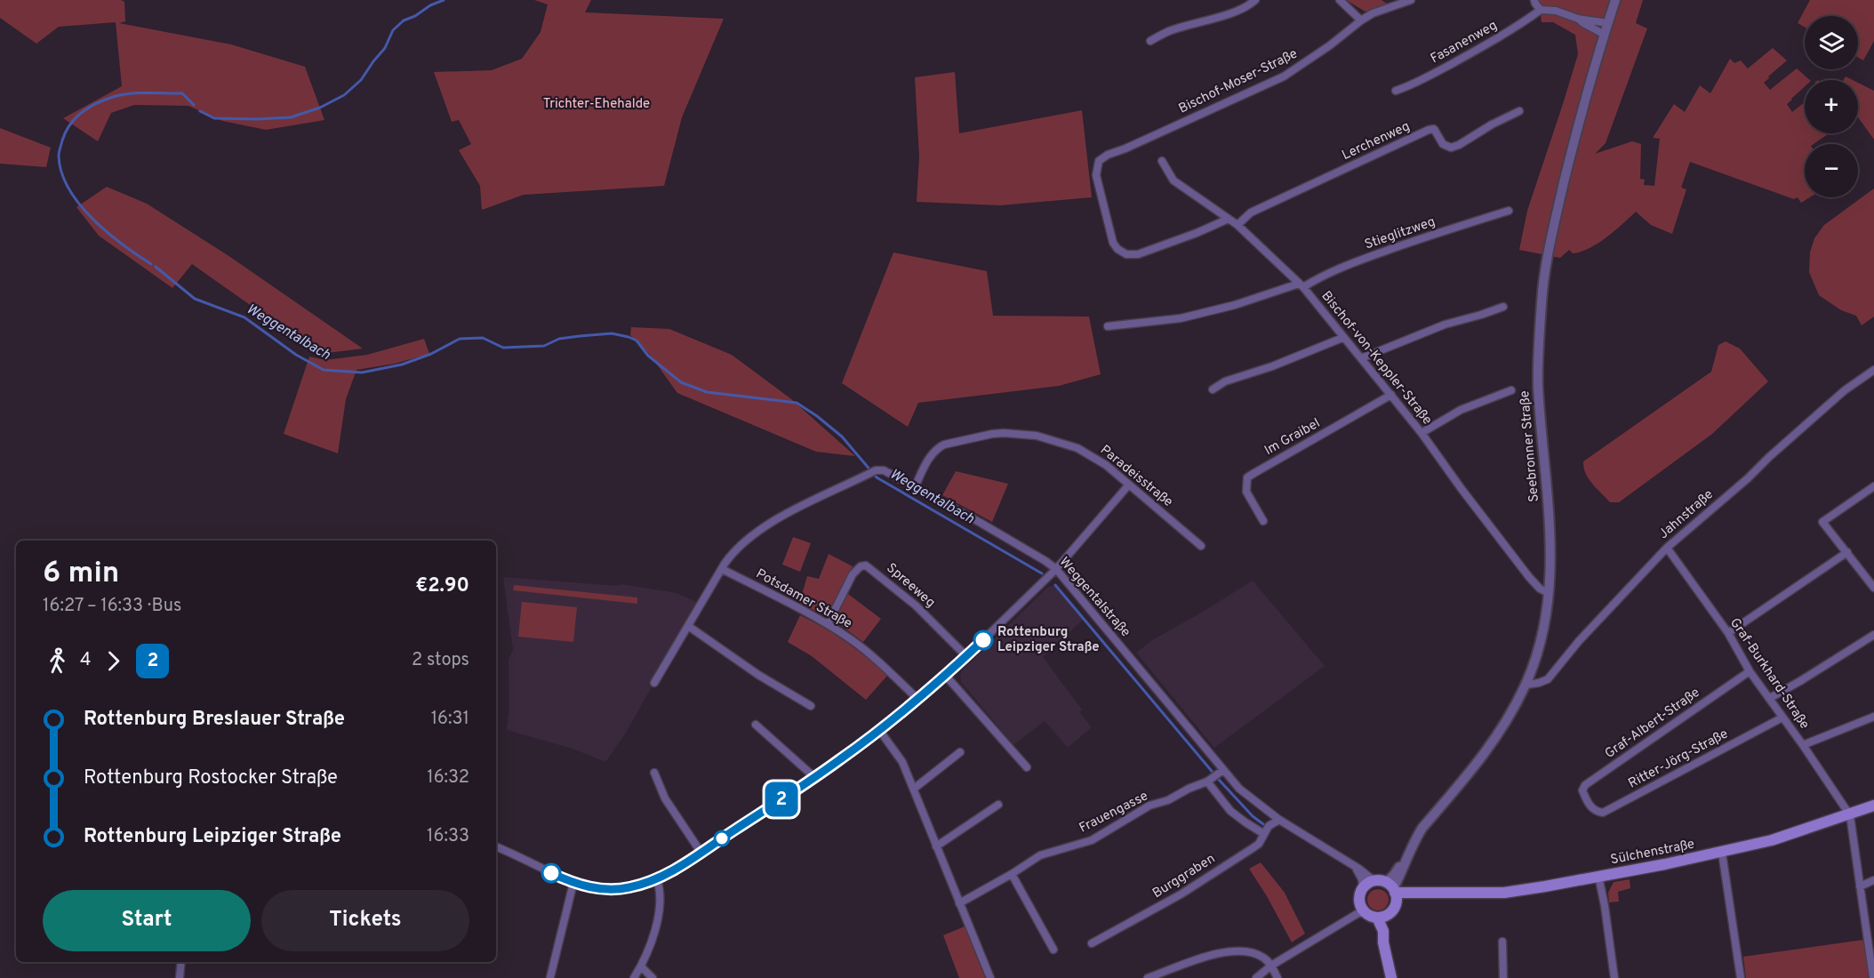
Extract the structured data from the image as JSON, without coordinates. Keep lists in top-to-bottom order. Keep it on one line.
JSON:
{"streets":{"main road":["Sülchenstraße"],"street":["Fasanenweg","Bischof-Moser-Straße","Lerchenweg","Stieglitzweg","Bischof-von-Keppler-Straße","Im Graibel","Seebronner Straße","Paradeisstraße","Jahnstraße","Spreeweg","Weggentalstraße","Potsdamer Straße","Graf-Burkhard-Straße","Graf-Albert-Straße","Ritter-Jörg-Straße","Frauengasse","Burggraben"]},"crossings":[["Bischof-Moser-Straße","Bischof-von-Keppler-Straße"],["Lerchenweg","Bischof-von-Keppler-Straße"],["Stieglitzweg","Bischof-von-Keppler-Straße"],["Bischof-von-Keppler-Straße","Im Graibel"],["Bischof-von-Keppler-Straße","Seebronner Straße"],["Seebronner Straße","Jahnstraße"],["Seebronner Straße","Weggentalstraße"],["Seebronner Straße","Sülchenstraße"],["Paradeisstraße","Weggentalstraße"],["Jahnstraße","Graf-Burkhard-Straße"],["Spreeweg","Potsdamer Straße"],["Weggentalstraße","Potsdamer Straße"],["Weggentalstraße","Frauengasse"],["Weggentalstraße","Sülchenstraße"],["Weggentalstraße","Burggraben"],["Graf-Burkhard-Straße","Graf-Albert-Straße"],["Graf-Burkhard-Straße","Ritter-Jörg-Straße"],["Graf-Burkhard-Straße","Sülchenstraße"],["Graf-Albert-Straße","Ritter-Jörg-Straße"]],"water":["Weggentalbach"],"parks":["Trichter-Ehehalde"],"places":["Rottenburg Leipziger Straße"],"lines":["bus line 2"],"page":{"on_map":"2","map_buttons":["+","−"],"heading":["6 min","16:27 – 16:33 · Bus","€2.90"],"legs":["4","2","2 stops"],"list":[{"name":"Rottenburg Breslauer Straße","value":"16:31"},{"name":"Rottenburg Rostocker Straße","value":"16:32"},{"name":"Rottenburg Leipziger Straße","value":"16:33"}],"buttons":["Start","Tickets"]}}
